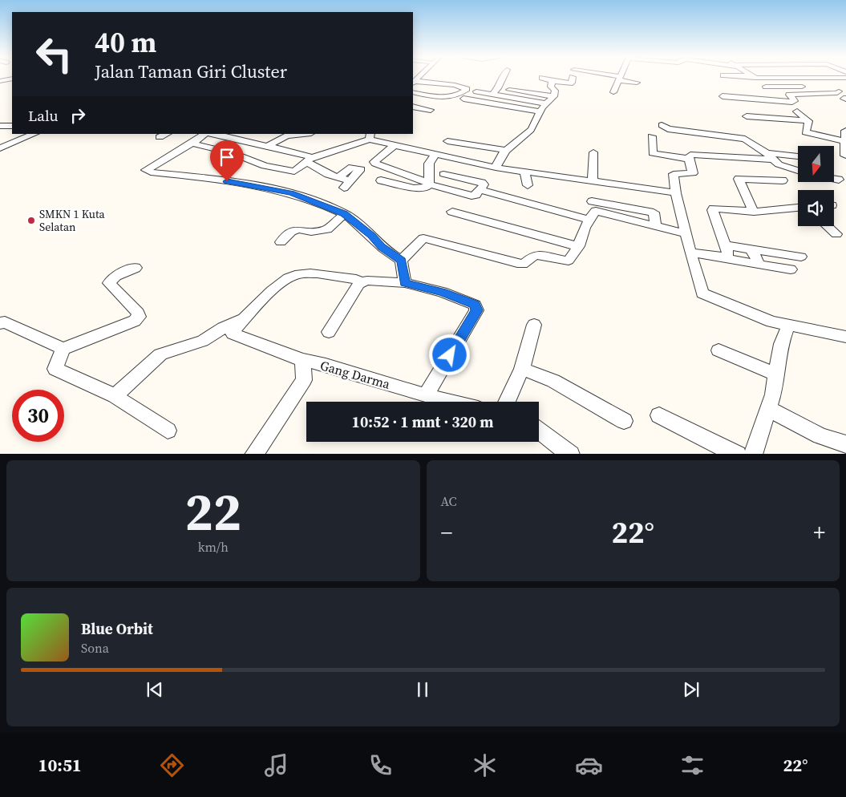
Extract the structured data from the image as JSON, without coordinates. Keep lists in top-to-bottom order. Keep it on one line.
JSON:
{"streets":{"street":["Gang Darma"]},"places":["SMKN 1 Kuta Selatan"],"north":"bottom","page":{"turn":["40 m","Jalan Taman Giri Cluster"],"then":"Lalu","limit":"30","trip":"10:52 · 1 mnt · 320 m","tile":[["22","km/h"],"AC"],"heat":["−","22°","+"],"song":["Blue Orbit","Sona"],"tabs":["10:51","22°"]}}
